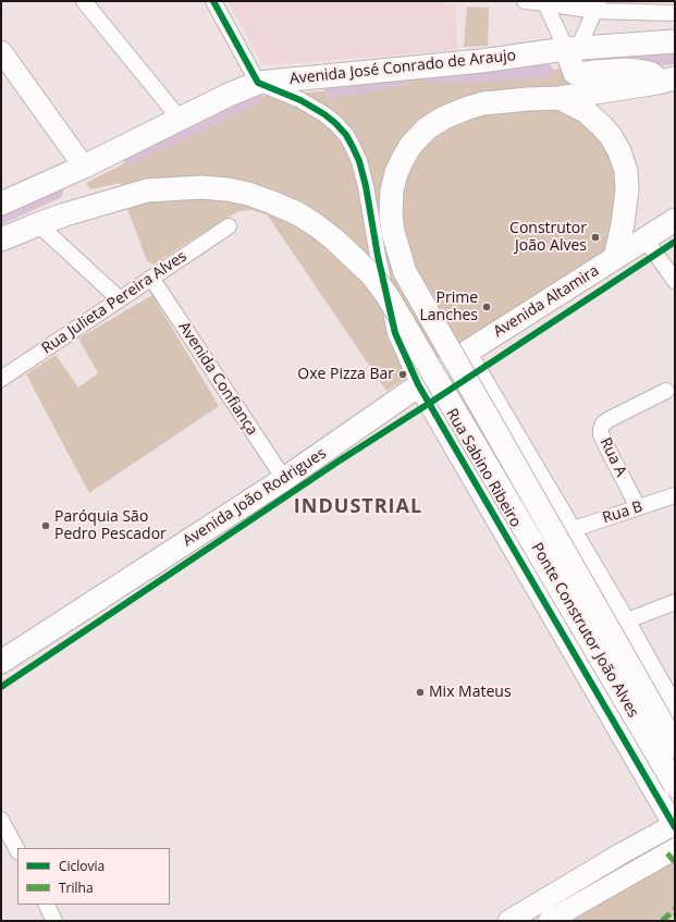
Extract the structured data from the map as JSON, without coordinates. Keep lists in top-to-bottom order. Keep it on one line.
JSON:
{"streets":{"main road":["Avenida José Conrado de Araujo","Avenida Altamira","Avenida João Rodrigues","Ponte Construtor João Alves"],"street":["Rua Julieta Pereira Alves","Avenida Confiança","Rua A","Rua Sabino Ribeiro","Rua B"]},"crossings":[["Avenida José Conrado de Araujo","Rua Sabino Ribeiro"],["Avenida Altamira","Rua Sabino Ribeiro"],["Avenida Altamira","Avenida João Rodrigues"],["Rua Julieta Pereira Alves","Avenida Confiança"],["Avenida Confiança","Avenida João Rodrigues"],["Rua A","Rua B"],["Rua Sabino Ribeiro","Avenida João Rodrigues"]],"districts":["INDUSTRIAL"],"places":["Construtor João Alves","Prime Lanches","Oxe Pizza Bar","Paróquia São Pedro Pescador","Mix Mateus"],"legend":["Ciclovia","Trilha"]}
